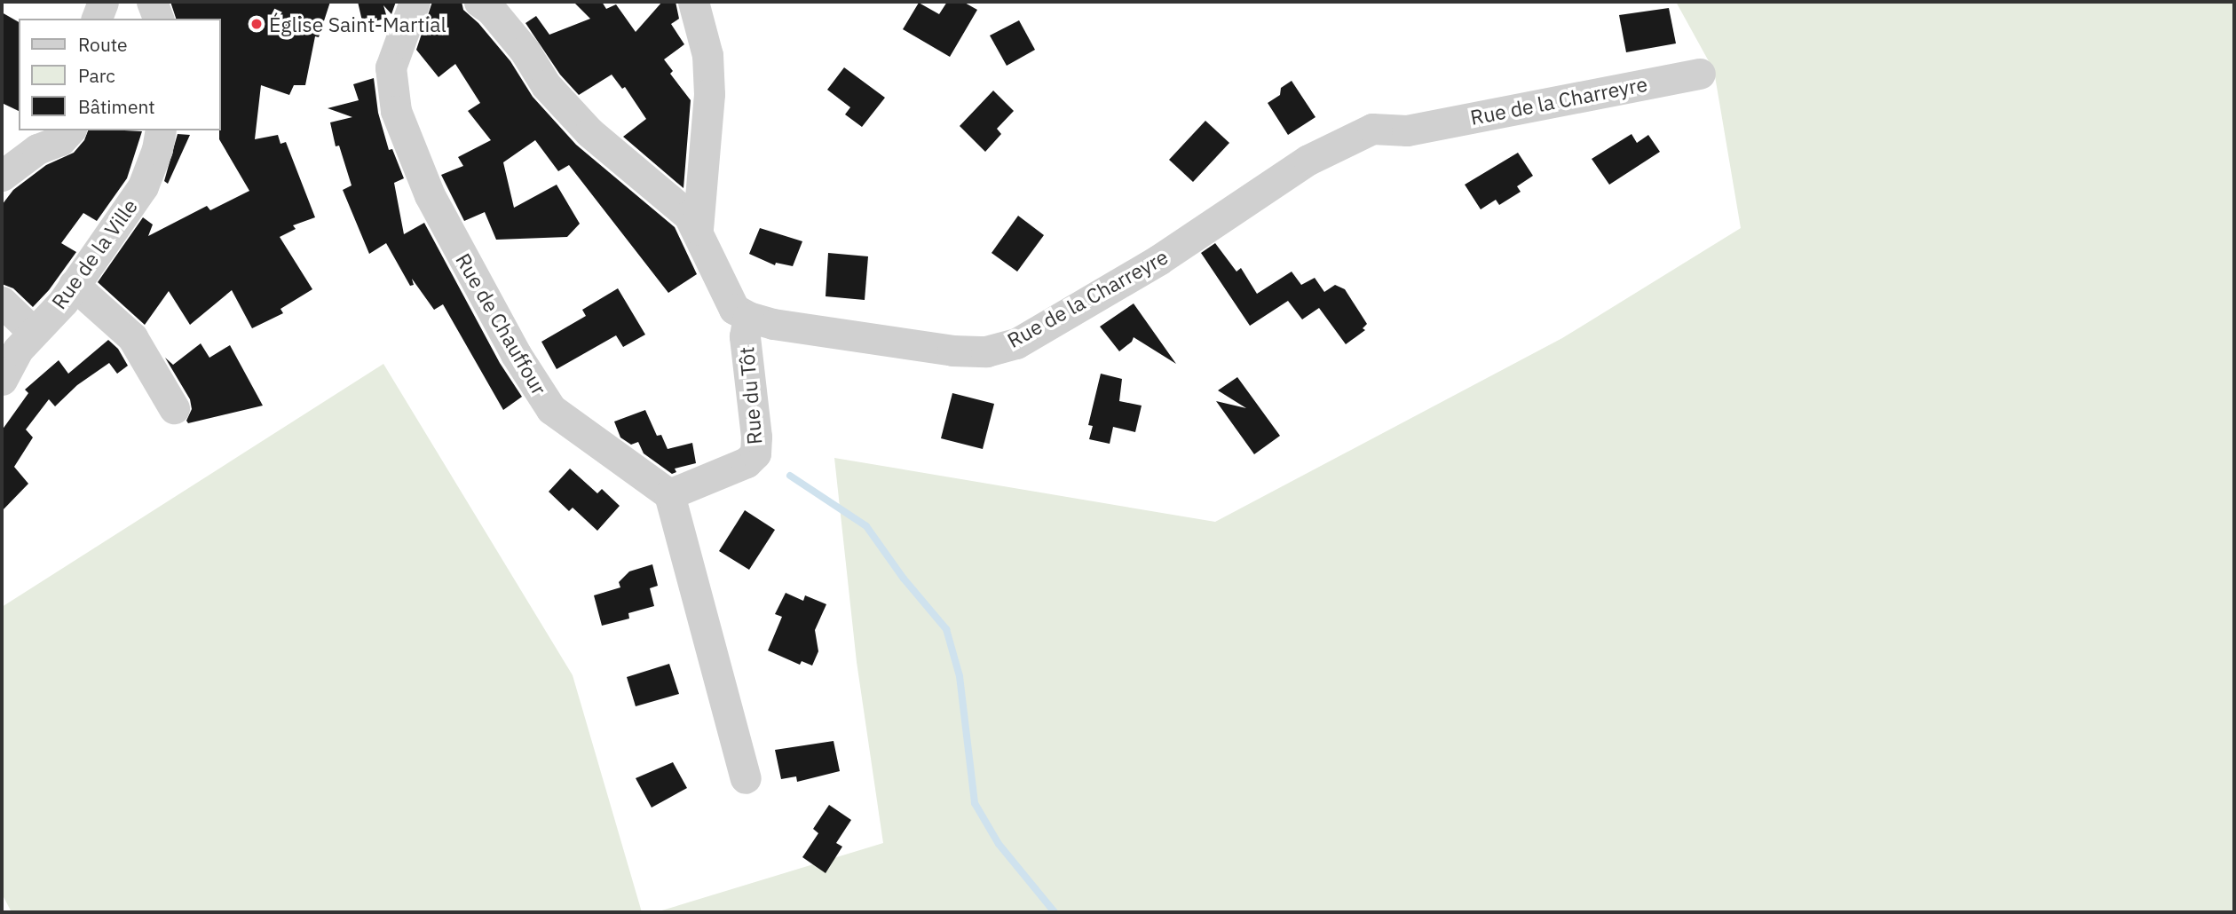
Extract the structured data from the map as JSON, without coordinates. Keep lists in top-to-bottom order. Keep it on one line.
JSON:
{"streets":{"street":["Rue de la Charreyre","Rue de la Ville","Rue de Chauffour","Rue du Tôt"]},"crossings":[["Rue de la Charreyre","Rue du Tôt"],["Rue de Chauffour","Rue du Tôt"]],"places":["Église Saint-Martial"],"legend":["Route","Parc","Bâtiment"]}
